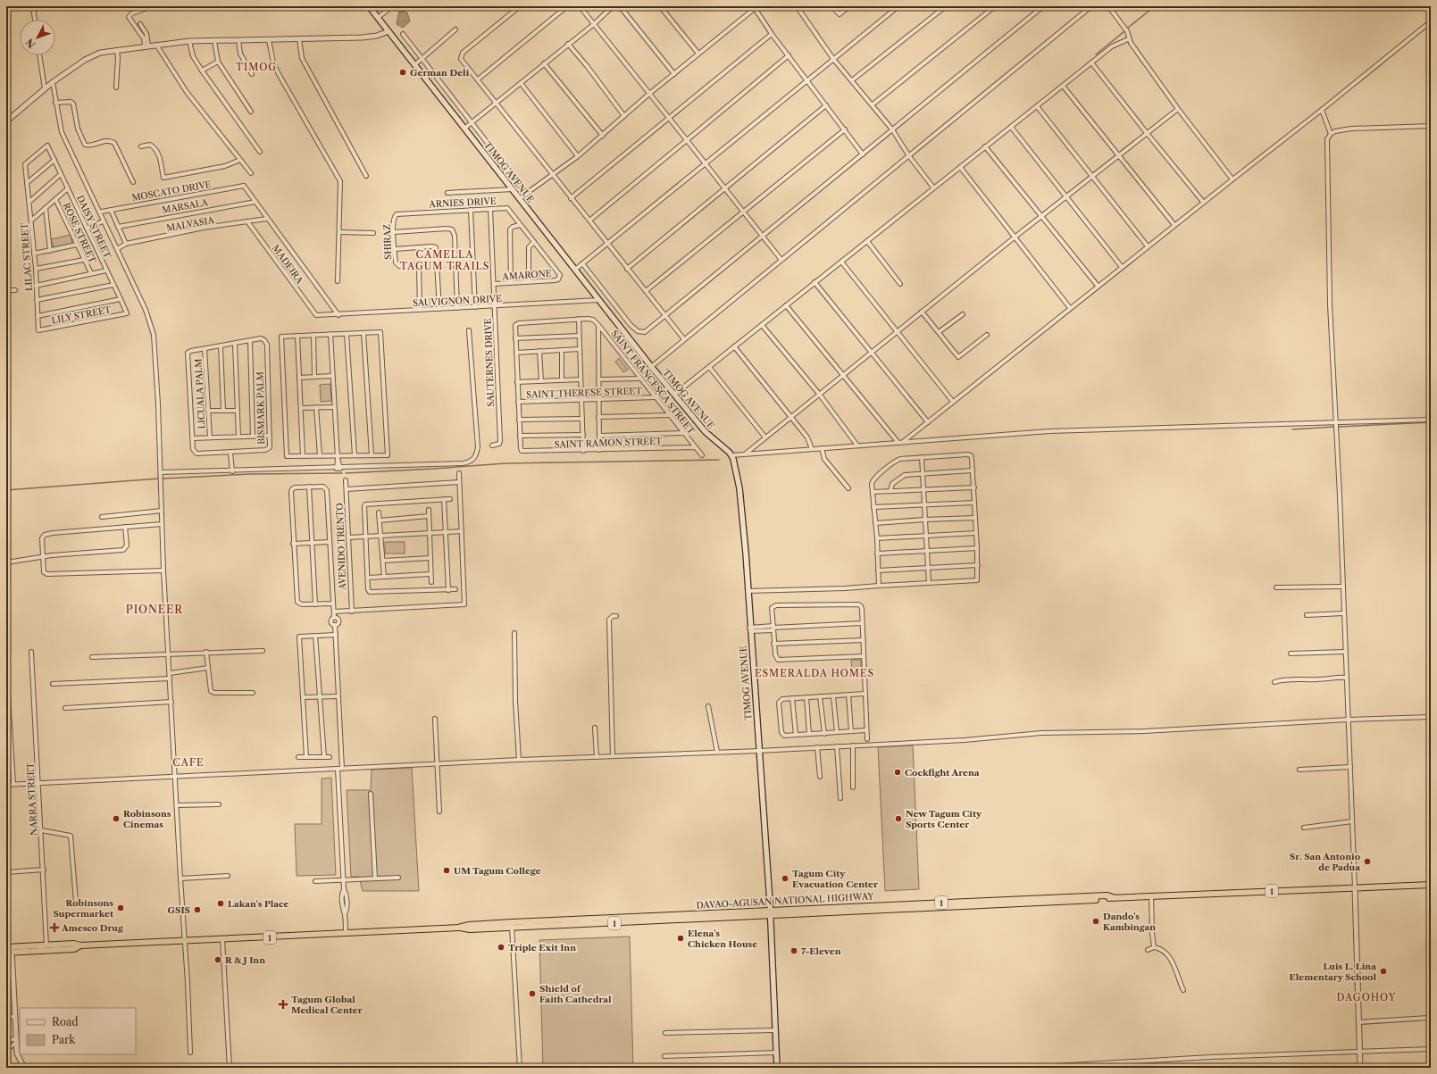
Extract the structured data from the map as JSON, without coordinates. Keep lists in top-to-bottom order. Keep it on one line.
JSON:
{"streets":{"highway":["1","DAVAO-AGUSAN NATIONAL HIGHWAY"],"main road":["TIMOG AVENUE"],"street":["MOSCATO DRIVE","ARNIES DRIVE","MARSALA","MALVASIA","DAISY STREET","ROSE STREET","SHIRAZ","LILAC STREET","MADEIRA","AMARONE","SAUVIGNON DRIVE","LILY STREET","SAUTERNES DRIVE","SAINT FRANCESCA STREET","SAINT THERESE STREET","LICUALA PALM","BISMARK PALM","SAINT RAMON STREET","AVENIDO TRENTO","NARRA STREET"]},"crossings":[["TIMOG AVENUE","SAUVIGNON DRIVE"],["TIMOG AVENUE","SAINT THERESE STREET"],["TIMOG AVENUE","DAVAO-AGUSAN NATIONAL HIGHWAY"],["MOSCATO DRIVE","MARSALA"],["ARNIES DRIVE","SHIRAZ"],["ARNIES DRIVE","AMARONE"],["ARNIES DRIVE","SAUTERNES DRIVE"],["MALVASIA","MADEIRA"],["DAISY STREET","LILAC STREET"],["DAISY STREET","LILY STREET"],["SHIRAZ","SAUVIGNON DRIVE"],["LILAC STREET","LILY STREET"],["MADEIRA","SAUVIGNON DRIVE"],["AMARONE","SAUTERNES DRIVE"],["SAUVIGNON DRIVE","SAUTERNES DRIVE"],["SAINT FRANCESCA STREET","SAINT THERESE STREET"],["SAINT FRANCESCA STREET","SAINT RAMON STREET"],["LICUALA PALM","BISMARK PALM"],["NARRA STREET","DAVAO-AGUSAN NATIONAL HIGHWAY"]],"districts":["TIMOG","CAMELLA TAGUM TRAILS","PIONEER","ESMERALDA HOMES","CAFE","DAGOHOY"],"places":{"other":["German Deli","Cockfight Arena","Robinsons Cinemas","New Tagum City Sports Center","Sr. San Antonio de Padua","UM Tagum College","Tagum City Evacuation Center","Lakan's Place","Robinsons Supermarket","GSIS","Dando's Kambingan","Elena's Chicken House","Triple Exit Inn","7-Eleven","R & J Inn","Luis L. Lina Elementary School","Shield of Faith Cathedral"],"health":["Amesco Drug","Tagum Global Medical Center"]},"legend":["Road","Park"],"north":"bottom left"}
